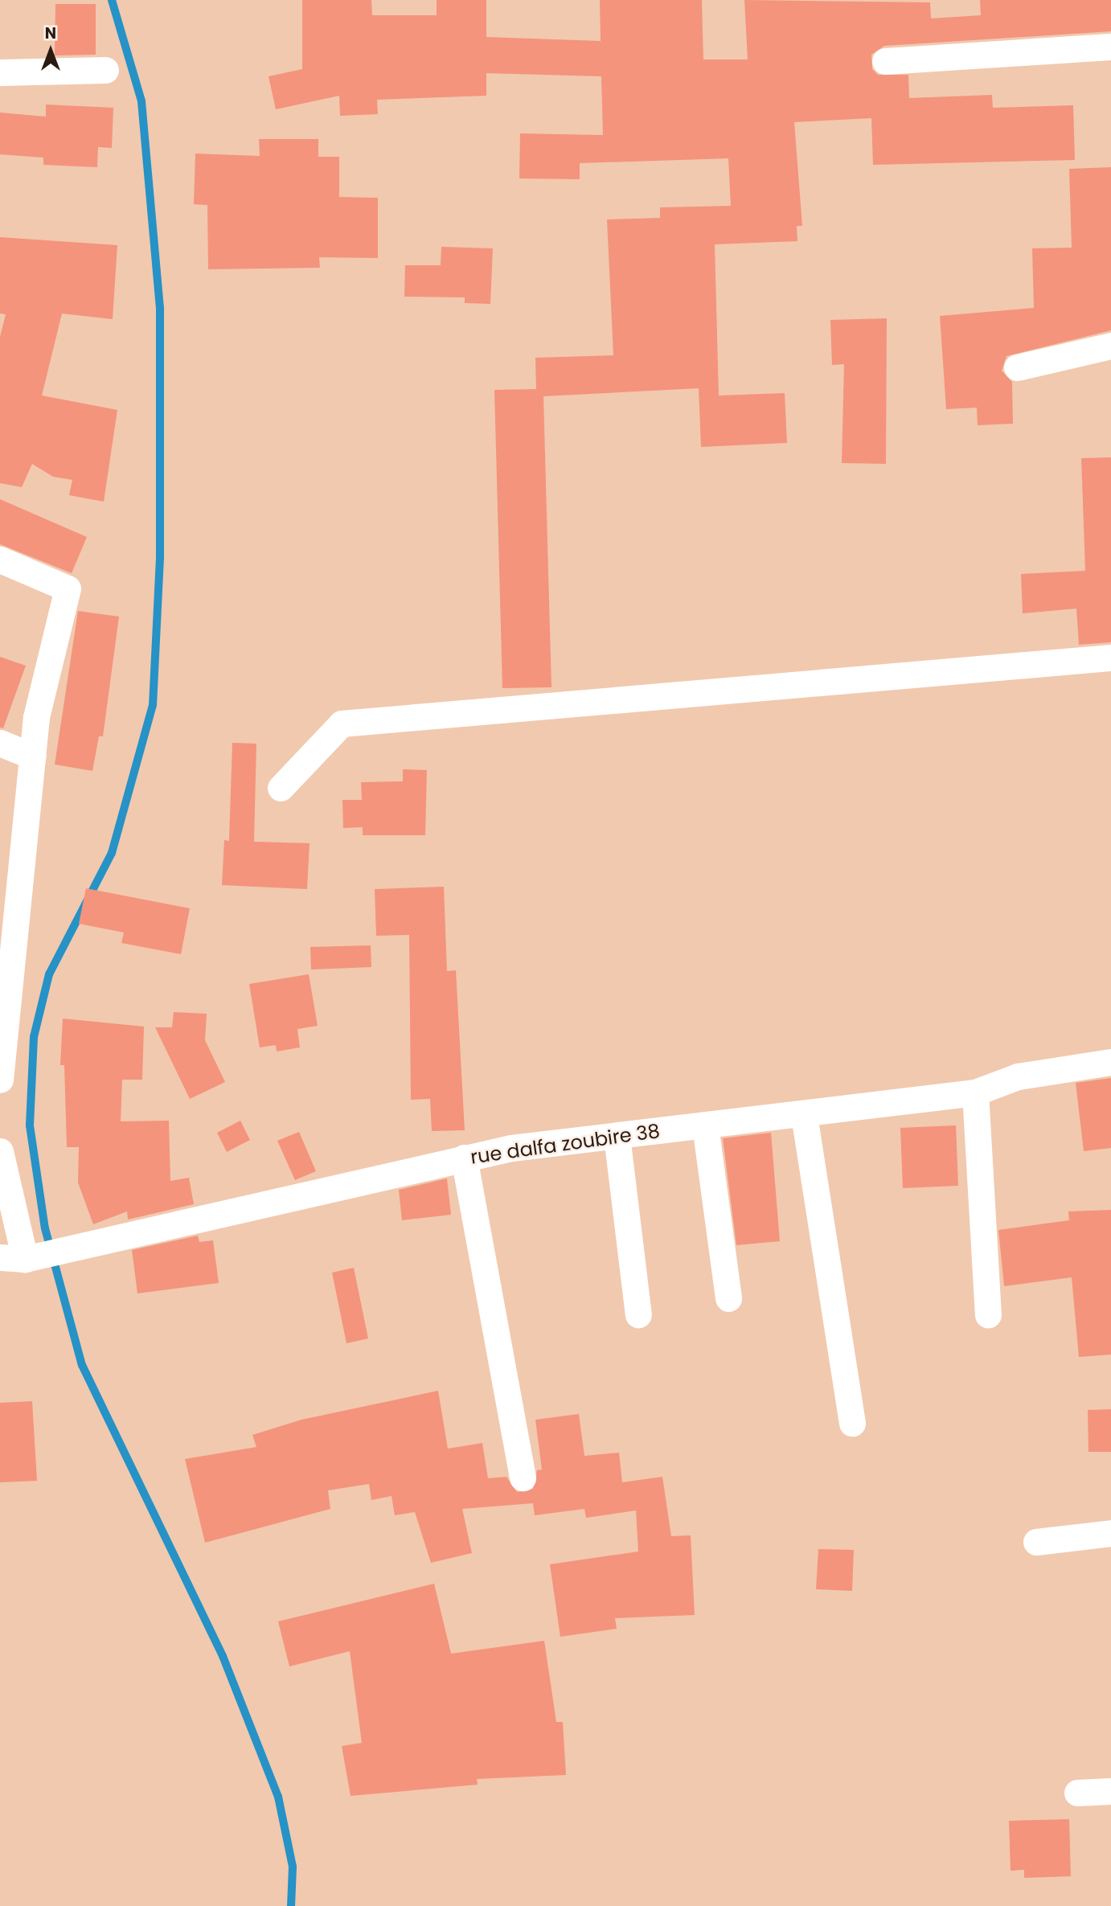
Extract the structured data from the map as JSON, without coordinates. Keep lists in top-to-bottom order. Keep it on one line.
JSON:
{"streets":{"street":["rue dalfa zoubire 38"]},"north":"top"}
